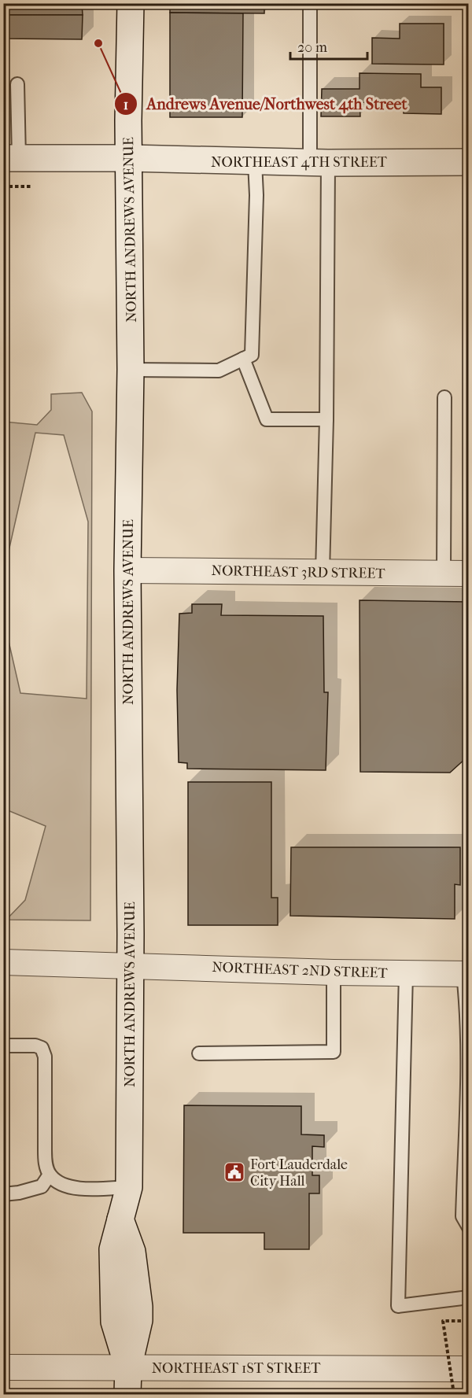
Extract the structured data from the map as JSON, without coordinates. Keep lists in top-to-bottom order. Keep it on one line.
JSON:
{"streets":{"main road":["NORTHEAST 4TH STREET","NORTH ANDREWS AVENUE"],"street":["NORTHEAST 3RD STREET","NORTHEAST 2ND STREET","NORTHEAST 1ST STREET"]},"crossings":[["NORTHEAST 4TH STREET","NORTH ANDREWS AVENUE"],["NORTH ANDREWS AVENUE","NORTHEAST 3RD STREET"],["NORTH ANDREWS AVENUE","NORTHEAST 2ND STREET"],["NORTH ANDREWS AVENUE","NORTHEAST 1ST STREET"]],"places":{"other":["Andrews Avenue/Northwest 4th Street"],"public building":["Fort Lauderdale City Hall"]},"scale_bar":"20 m"}
